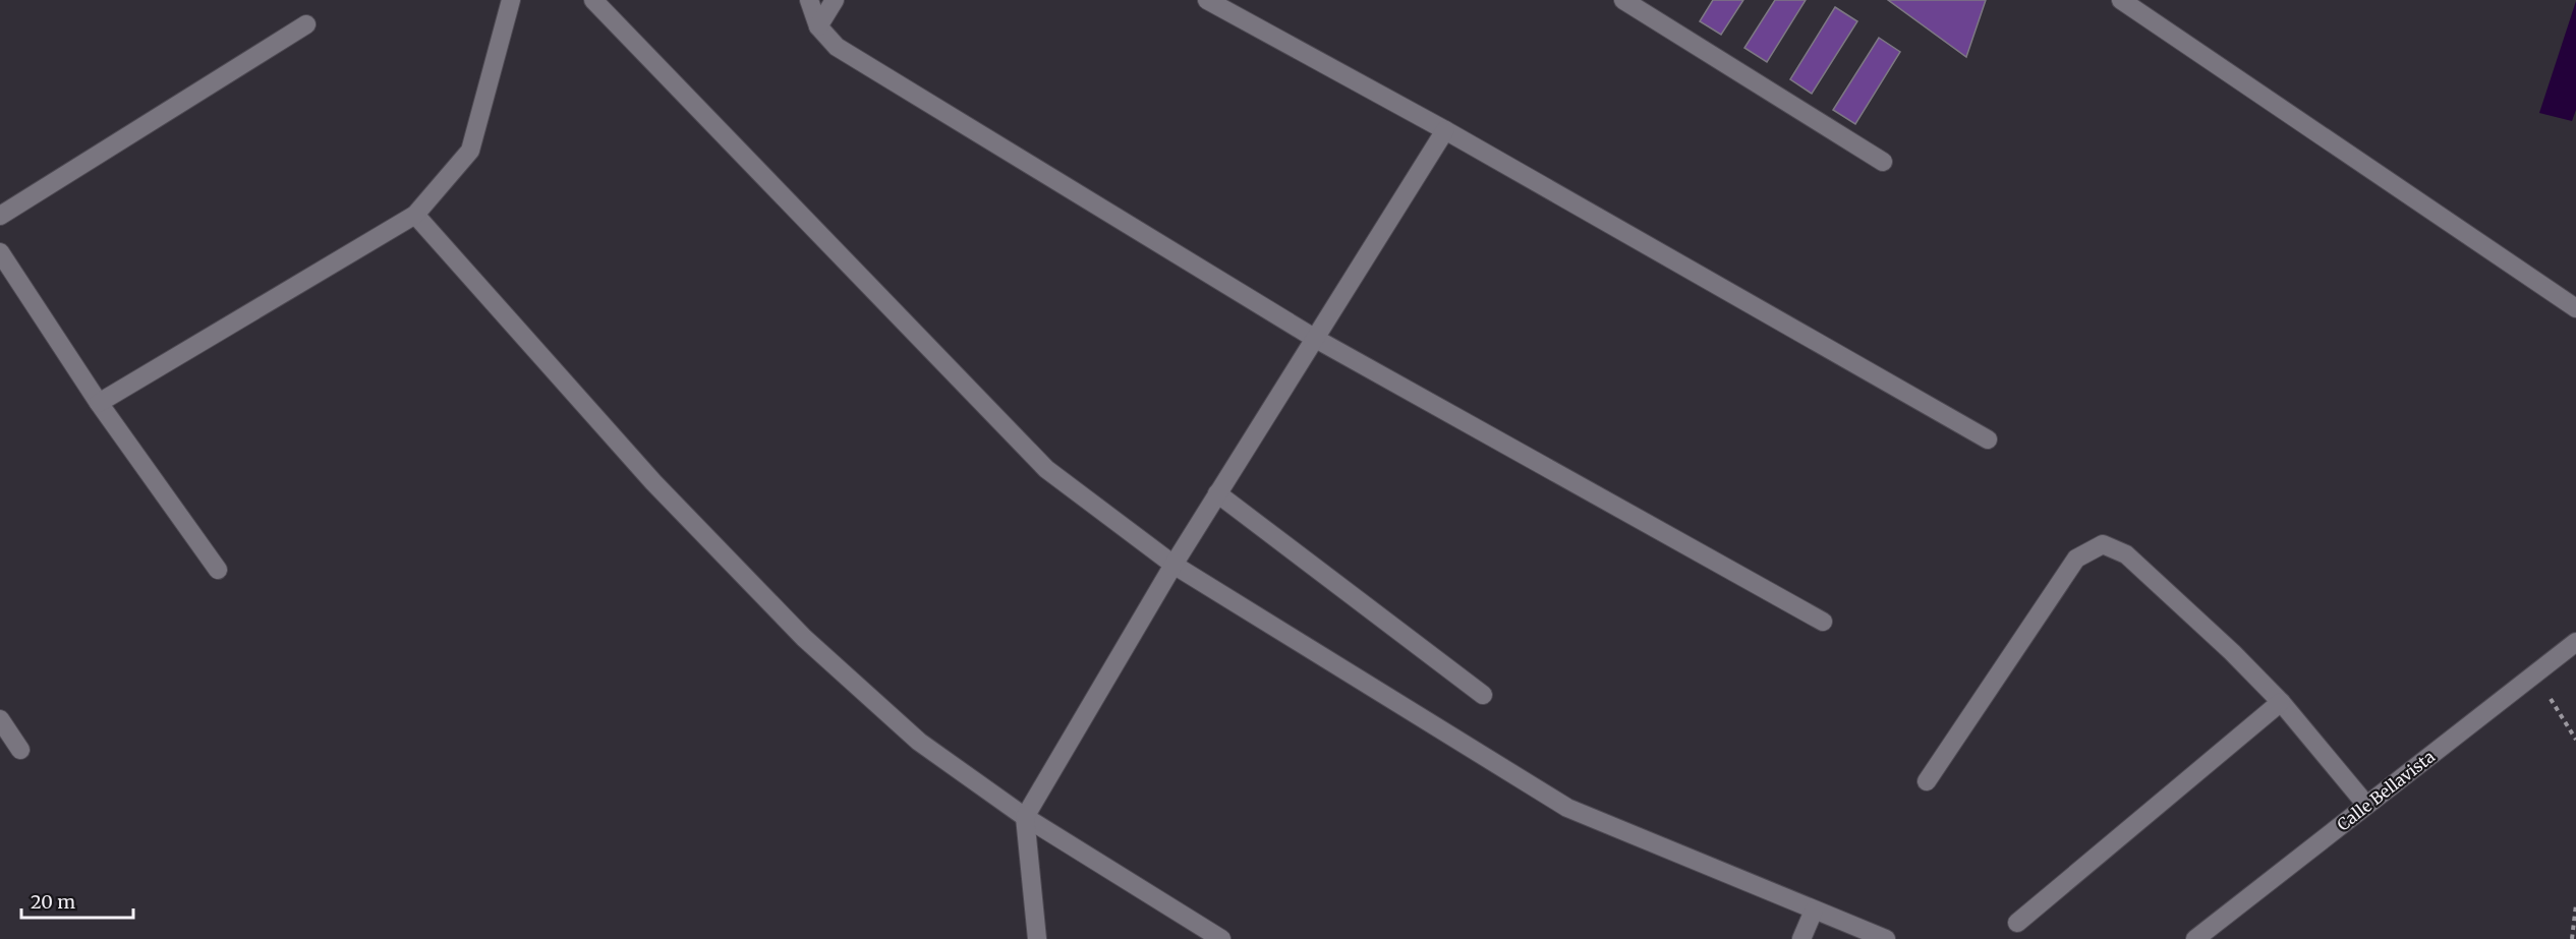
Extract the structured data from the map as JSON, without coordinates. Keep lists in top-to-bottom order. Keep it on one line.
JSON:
{"streets":{"street":["Calle Bellavista"]},"scale_bar":"20 m"}
